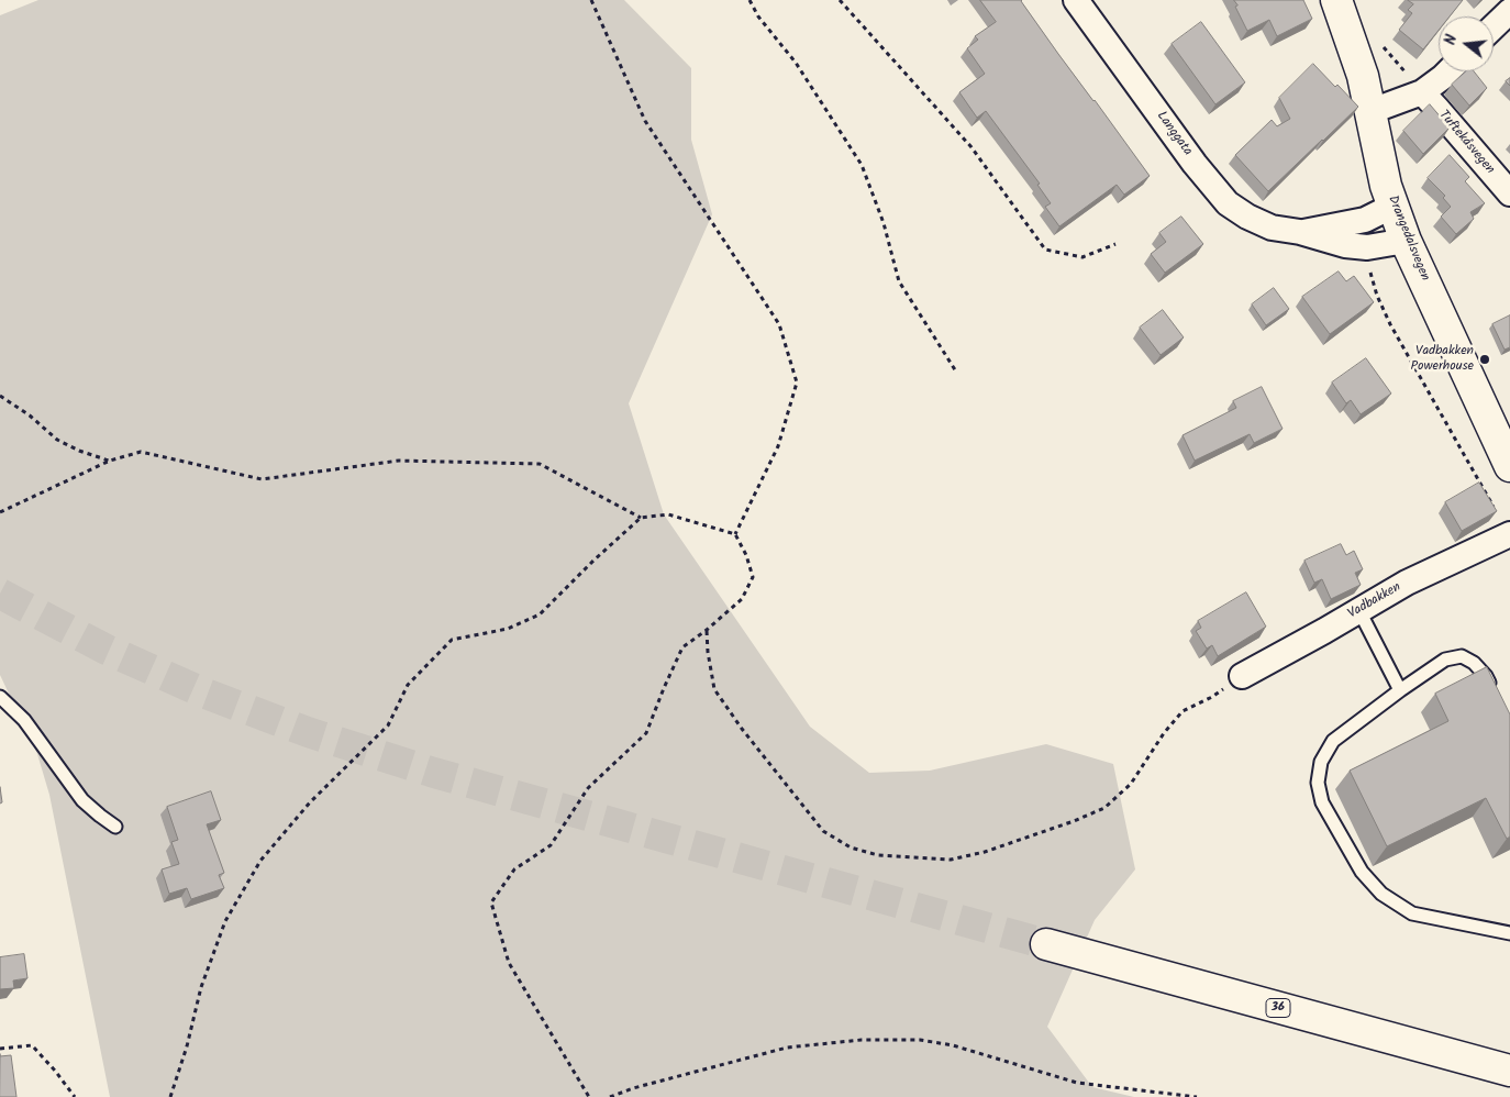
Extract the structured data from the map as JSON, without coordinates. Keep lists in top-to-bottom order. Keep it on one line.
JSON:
{"streets":{"main road":["Drangedalsvegen","36"],"street":["Langgata","Tuftekåsvegen","Vadbakken"]},"crossings":[["Langgata","Drangedalsvegen"]],"places":["Vadbakken Powerhouse"],"north":"left"}
